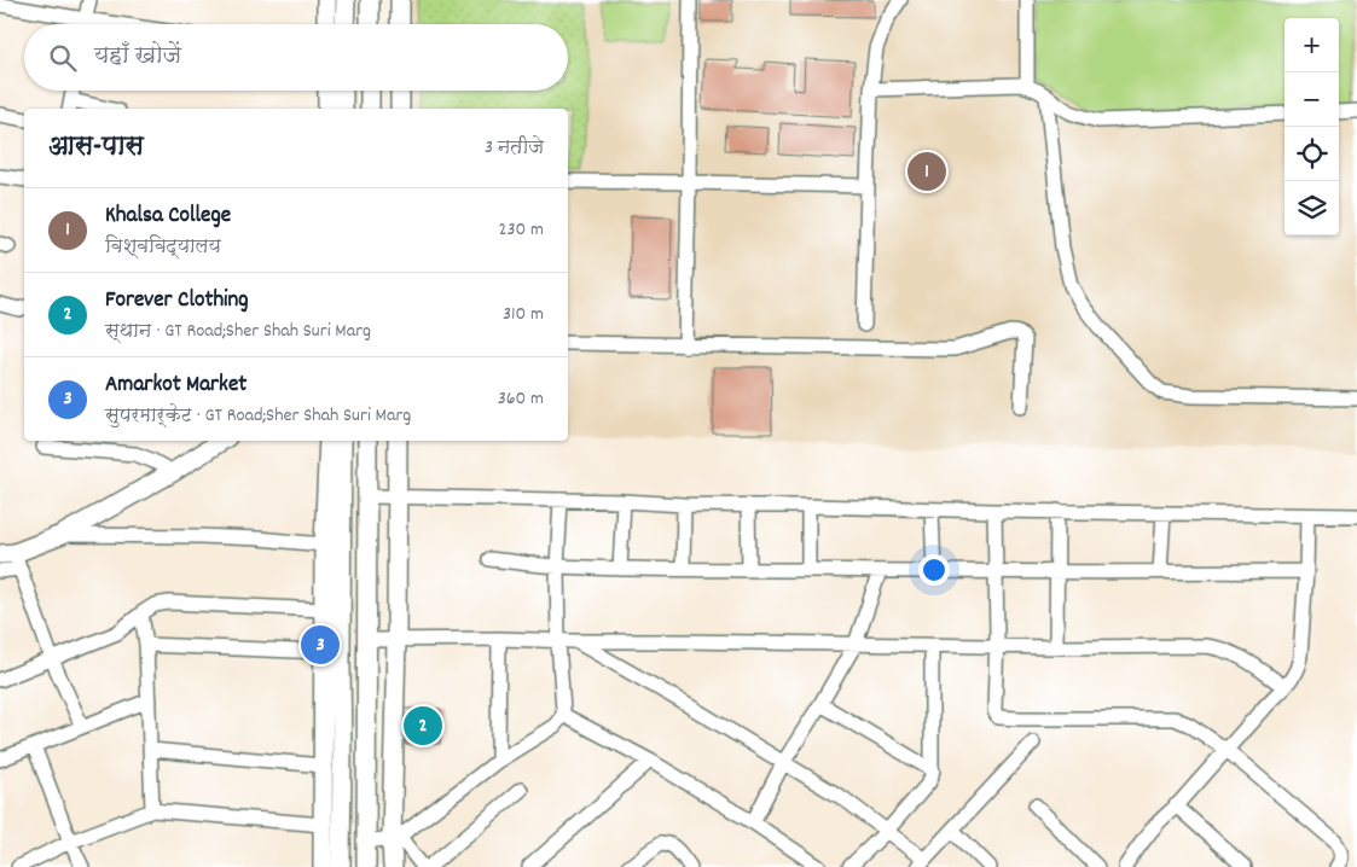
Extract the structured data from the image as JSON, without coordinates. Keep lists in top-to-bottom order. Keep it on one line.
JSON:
{"page":{"map_buttons":["+","−"],"search":"यहाँ खोजें","heading":["आस-पास","3 नतीजे"],"pins":["1","3","2"],"list":[{"mark":"1","name":"Khalsa College","note":"विश्वविद्यालय","value":"230 m"},{"mark":"2","name":"Forever Clothing","note":"स्थान · GT Road;Sher Shah Suri Marg","value":"310 m"},{"mark":"3","name":"Amarkot Market","note":"सुपरमार्केट · GT Road;Sher Shah Suri Marg","value":"360 m"}]}}
